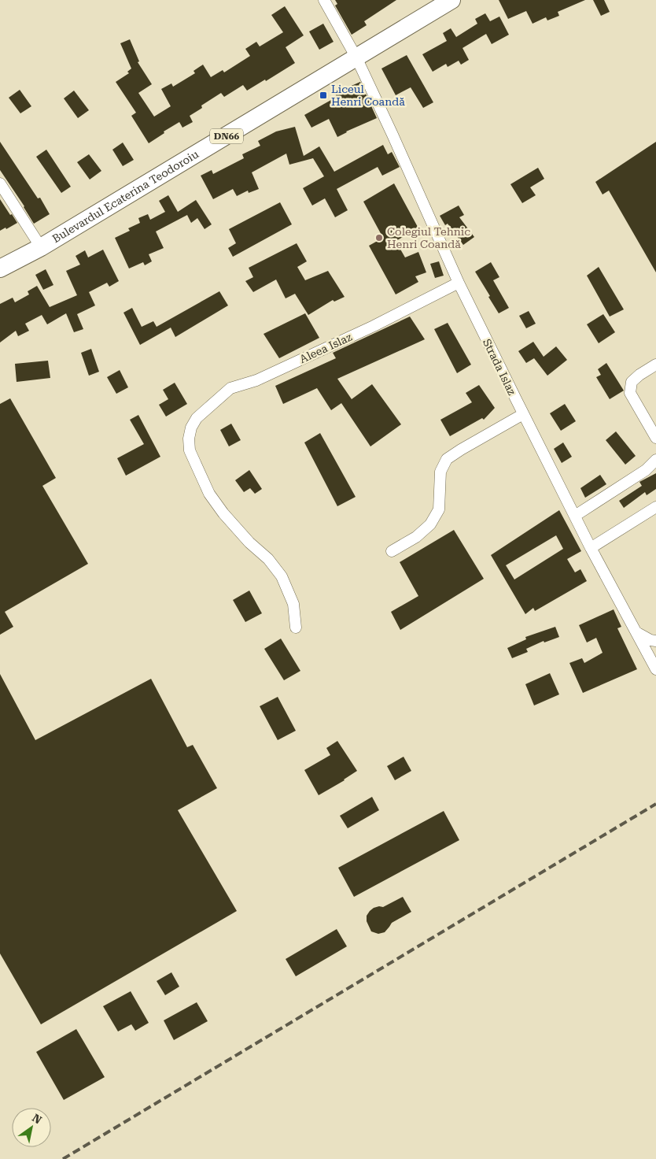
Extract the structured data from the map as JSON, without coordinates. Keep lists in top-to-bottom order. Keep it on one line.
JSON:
{"streets":{"main road":["DN66","Bulevardul Ecaterina Teodoroiu"],"street":["Aleea Islaz","Strada Islaz"]},"crossings":[["Bulevardul Ecaterina Teodoroiu","Strada Islaz"],["Aleea Islaz","Strada Islaz"]],"places":{"transit":["Liceul Henri Coandă"],"other":["Colegiul Tehnic Henri Coandă"]},"north":"top right"}
